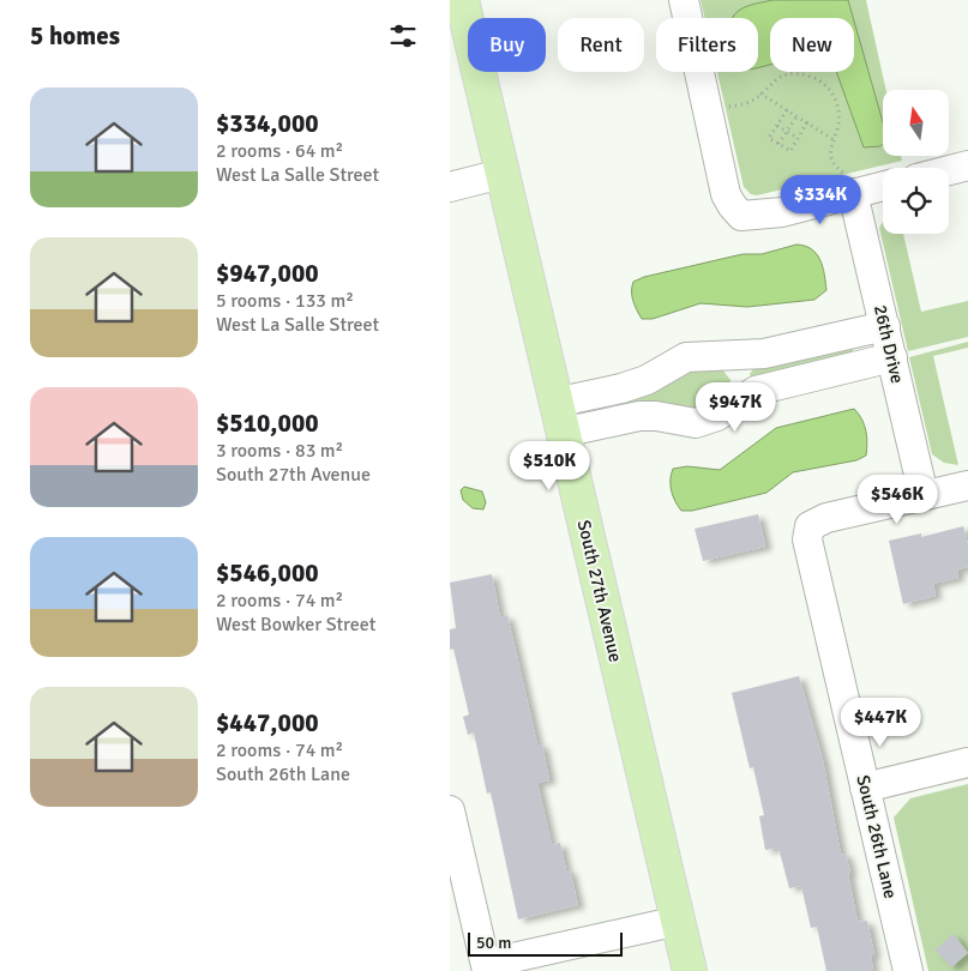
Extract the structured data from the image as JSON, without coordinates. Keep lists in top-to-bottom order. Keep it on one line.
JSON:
{"streets":{"main road":["South 27th Avenue"],"street":["26th Drive","South 26th Lane"]},"crossings":[["26th Drive","South 26th Lane"]],"scale_bar":"50 m","north":"top","page":{"heading":"5 homes","chip":["Buy","Rent","Filters","New"],"list":[{"name":"$334,000","note":"2 rooms · 64 m² · West La Salle Street"},{"name":"$947,000","note":"5 rooms · 133 m² · West La Salle Street"},{"name":"$510,000","note":"3 rooms · 83 m² · South 27th Avenue"},{"name":"$546,000","note":"2 rooms · 74 m² · West Bowker Street"},{"name":"$447,000","note":"2 rooms · 74 m² · South 26th Lane"}],"price":["$334K","$947K","$510K","$546K","$447K"],"scale":"50 m"}}
